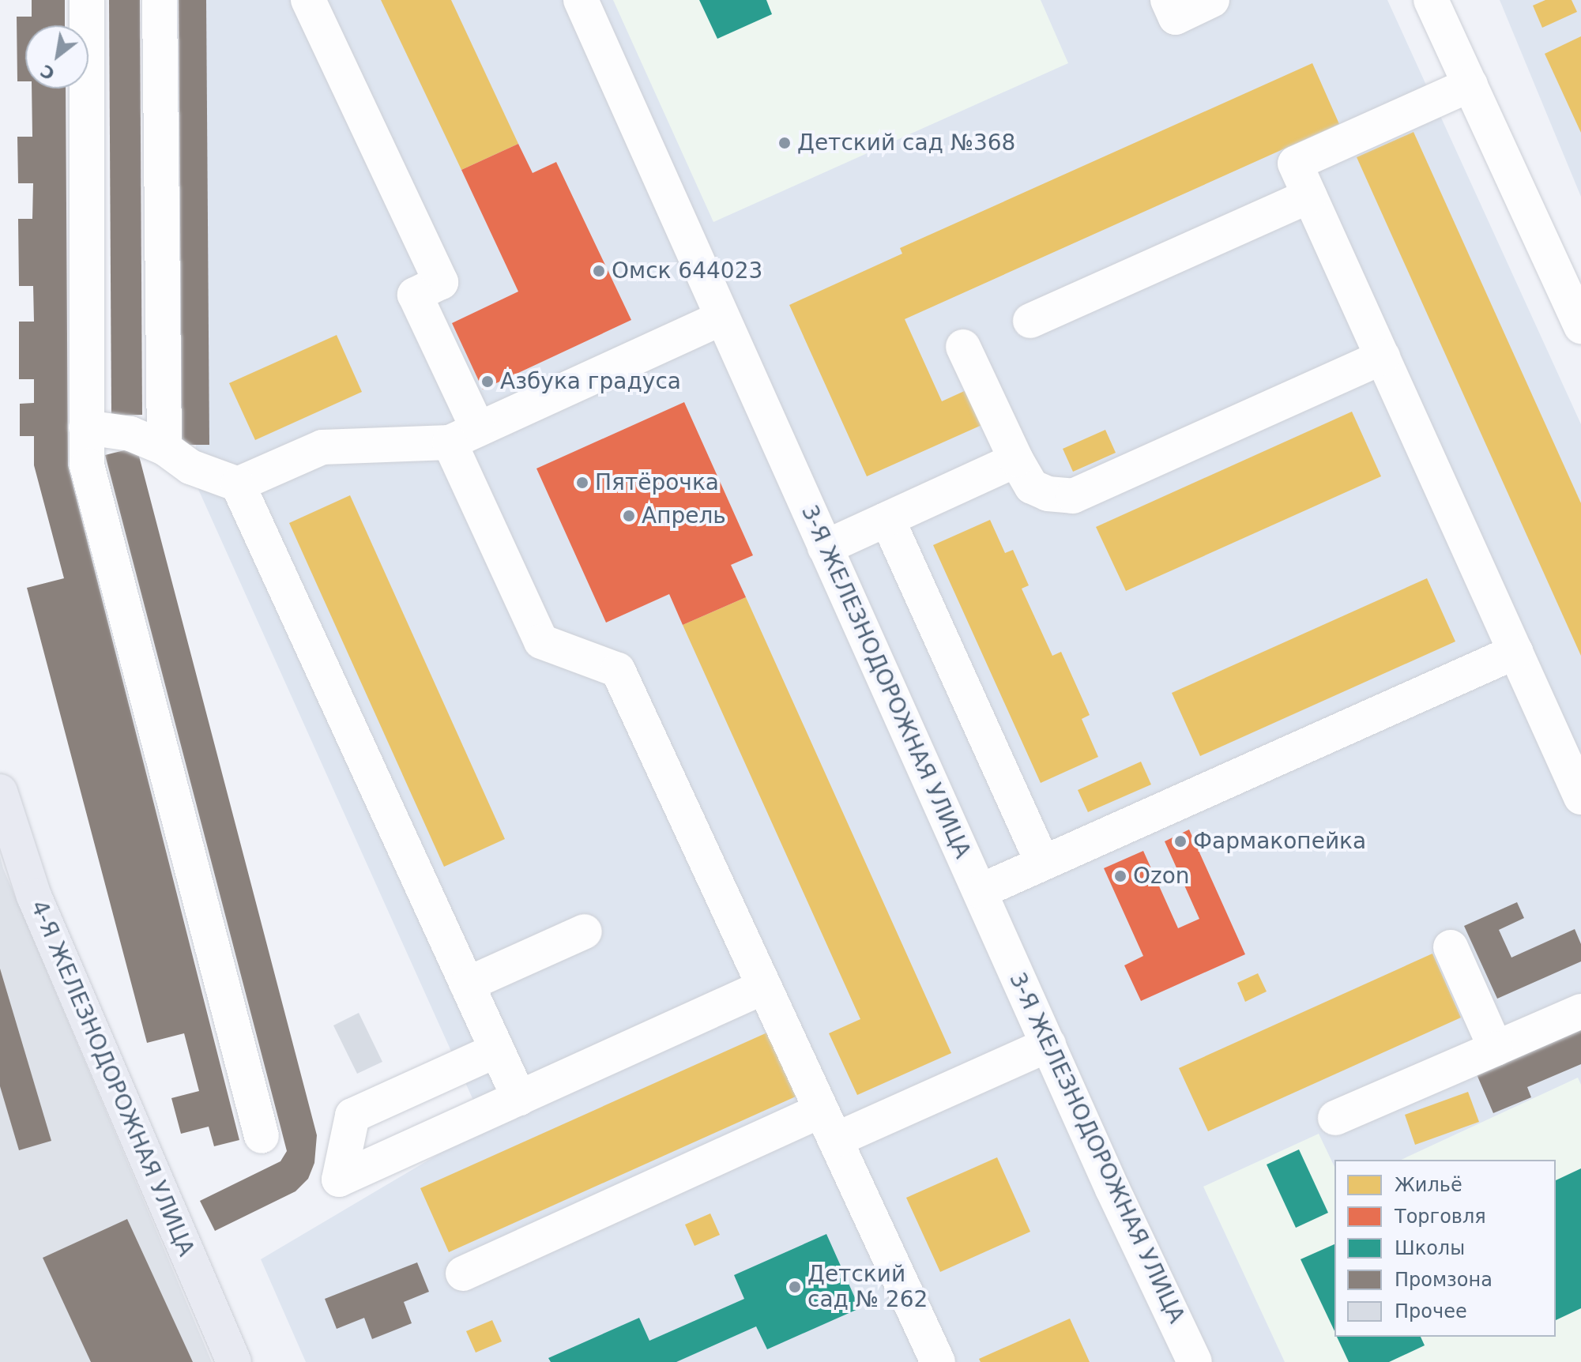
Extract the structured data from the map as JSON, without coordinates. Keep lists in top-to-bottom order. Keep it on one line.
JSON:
{"streets":{"main road":["4-Я ЖЕЛЕЗНОДОРОЖНАЯ УЛИЦА"],"street":["3-Я ЖЕЛЕЗНОДОРОЖНАЯ УЛИЦА"]},"places":["Детский сад №368","Омск 644023","Азбука градуса","Пятёрочка","Апрель","Фармакопейка","Ozon","Детский сад № 262"],"legend":["Жильё","Торговля","Школы","Промзона","Прочее"],"north":"bottom left"}
